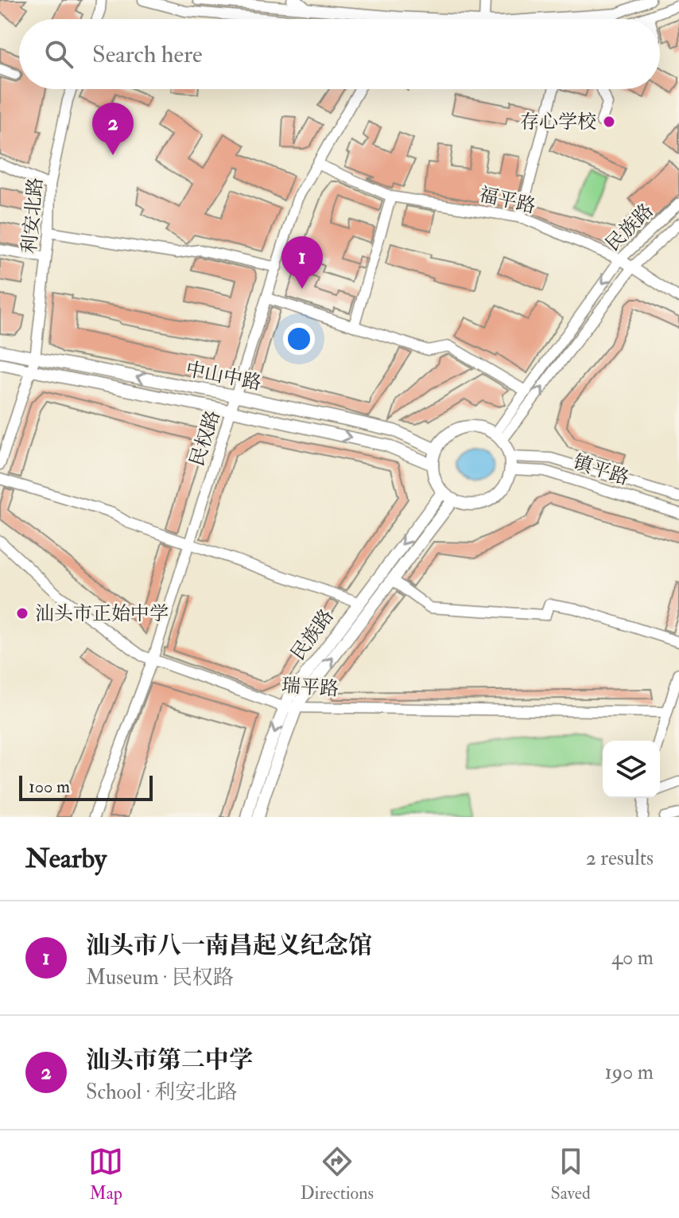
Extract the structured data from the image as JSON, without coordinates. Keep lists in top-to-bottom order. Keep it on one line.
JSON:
{"streets":{"main road":["民族路","中山中路"],"street":["福平路","利安北路","民权路","镇平路","瑞平路"]},"crossings":[["福平路","民族路"],["福平路","民权路"],["利安北路","中山中路"],["民族路","中山中路"],["民族路","镇平路"],["民族路","瑞平路"],["中山中路","民权路"],["中山中路","镇平路"],["民权路","瑞平路"]],"places":["存心学校","汕头市正始中学"],"scale_bar":"100 m","page":{"search":"Search here","pins":["2","1"],"scale":"100 m","heading":["Nearby","2 results"],"list":[{"mark":"1","name":"汕头市八一南昌起义纪念馆","note":"Museum · 民权路","value":"40 m"},{"mark":"2","name":"汕头市第二中学","note":"School · 利安北路","value":"190 m"}],"nav":["Map","Directions","Saved"]}}
